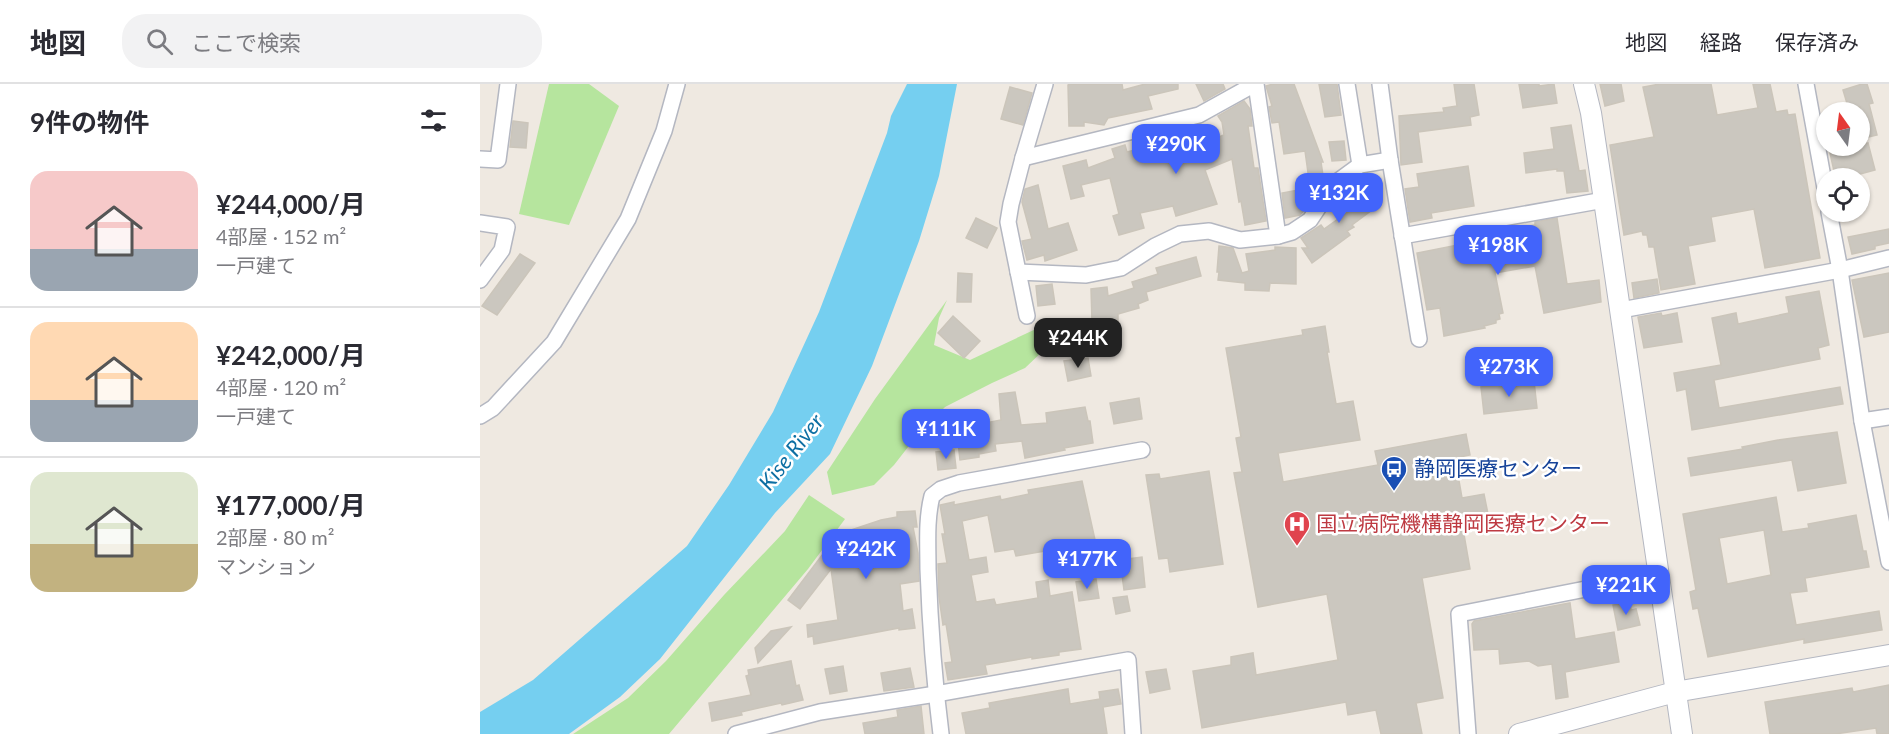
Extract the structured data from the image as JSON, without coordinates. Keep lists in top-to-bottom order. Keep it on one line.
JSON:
{"water":["Kise River"],"places":{"bus stop":["静岡医療センター"],"hospital":["国立病院機構静岡医療センター"]},"north":"top","page":{"header":"地図","search":"ここで検索","nav":["地図","経路","保存済み"],"heading":"9件の物件","price":["¥290K","¥132K","¥198K","¥244K","¥273K","¥111K","¥242K","¥177K","¥221K"],"list":[{"name":"¥244,000/月","note":"4部屋 · 152 m² · 一戸建て"},{"name":"¥242,000/月","note":"4部屋 · 120 m² · 一戸建て"},{"name":"¥177,000/月","note":"2部屋 · 80 m² · マンション"}]}}
